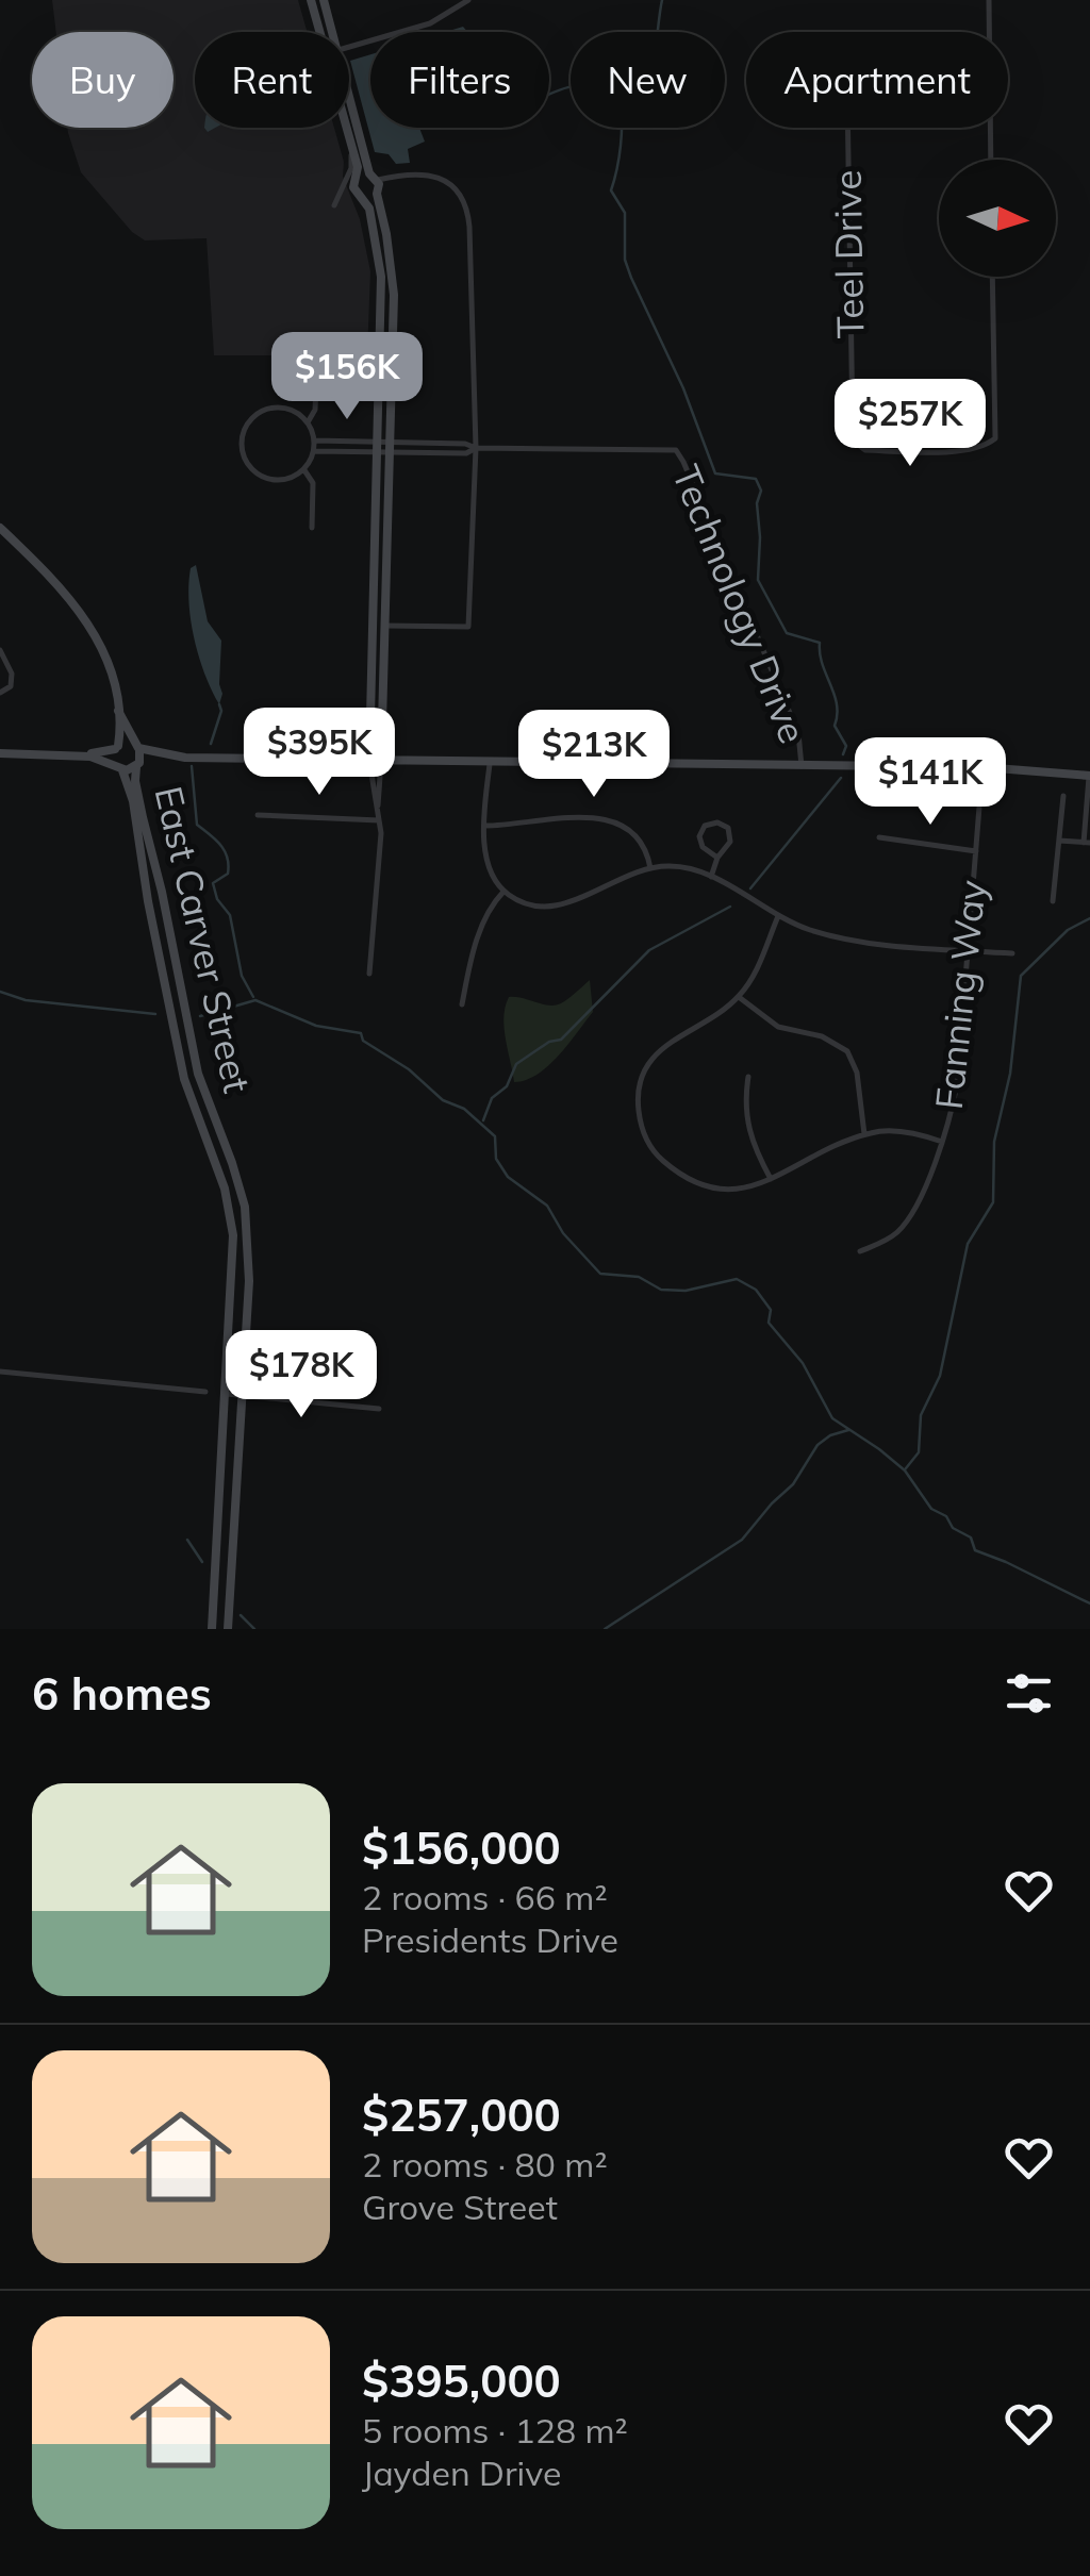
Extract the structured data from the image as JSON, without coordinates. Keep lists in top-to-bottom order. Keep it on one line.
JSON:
{"streets":{"street":["Teel Drive","Technology Drive","East Carver Street","Fanning Way"]},"north":"right","page":{"chip":["Buy","Rent","Filters","New","Apartment"],"price":["$156K","$257K","$395K","$213K","$141K","$178K"],"heading":"6 homes","list":[{"name":"$156,000","note":"2 rooms · 66 m² · Presidents Drive"},{"name":"$257,000","note":"2 rooms · 80 m² · Grove Street"},{"name":"$395,000","note":"5 rooms · 128 m² · Jayden Drive"}]}}
